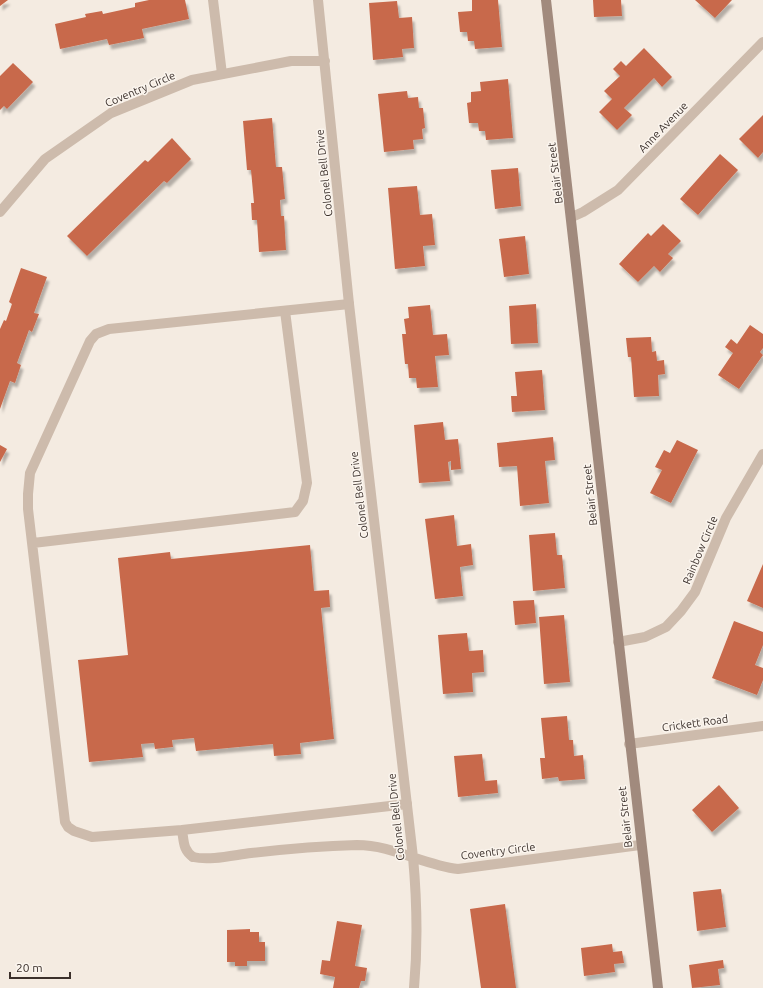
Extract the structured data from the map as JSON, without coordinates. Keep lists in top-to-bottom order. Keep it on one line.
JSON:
{"streets":{"main road":["Belair Street"],"street":["Coventry Circle","Anne Avenue","Colonel Bell Drive","Rainbow Circle","Crickett Road"]},"crossings":[["Coventry Circle","Colonel Bell Drive"],["Coventry Circle","Belair Street"],["Anne Avenue","Belair Street"],["Belair Street","Rainbow Circle"],["Belair Street","Crickett Road"]],"scale_bar":"20 m"}
